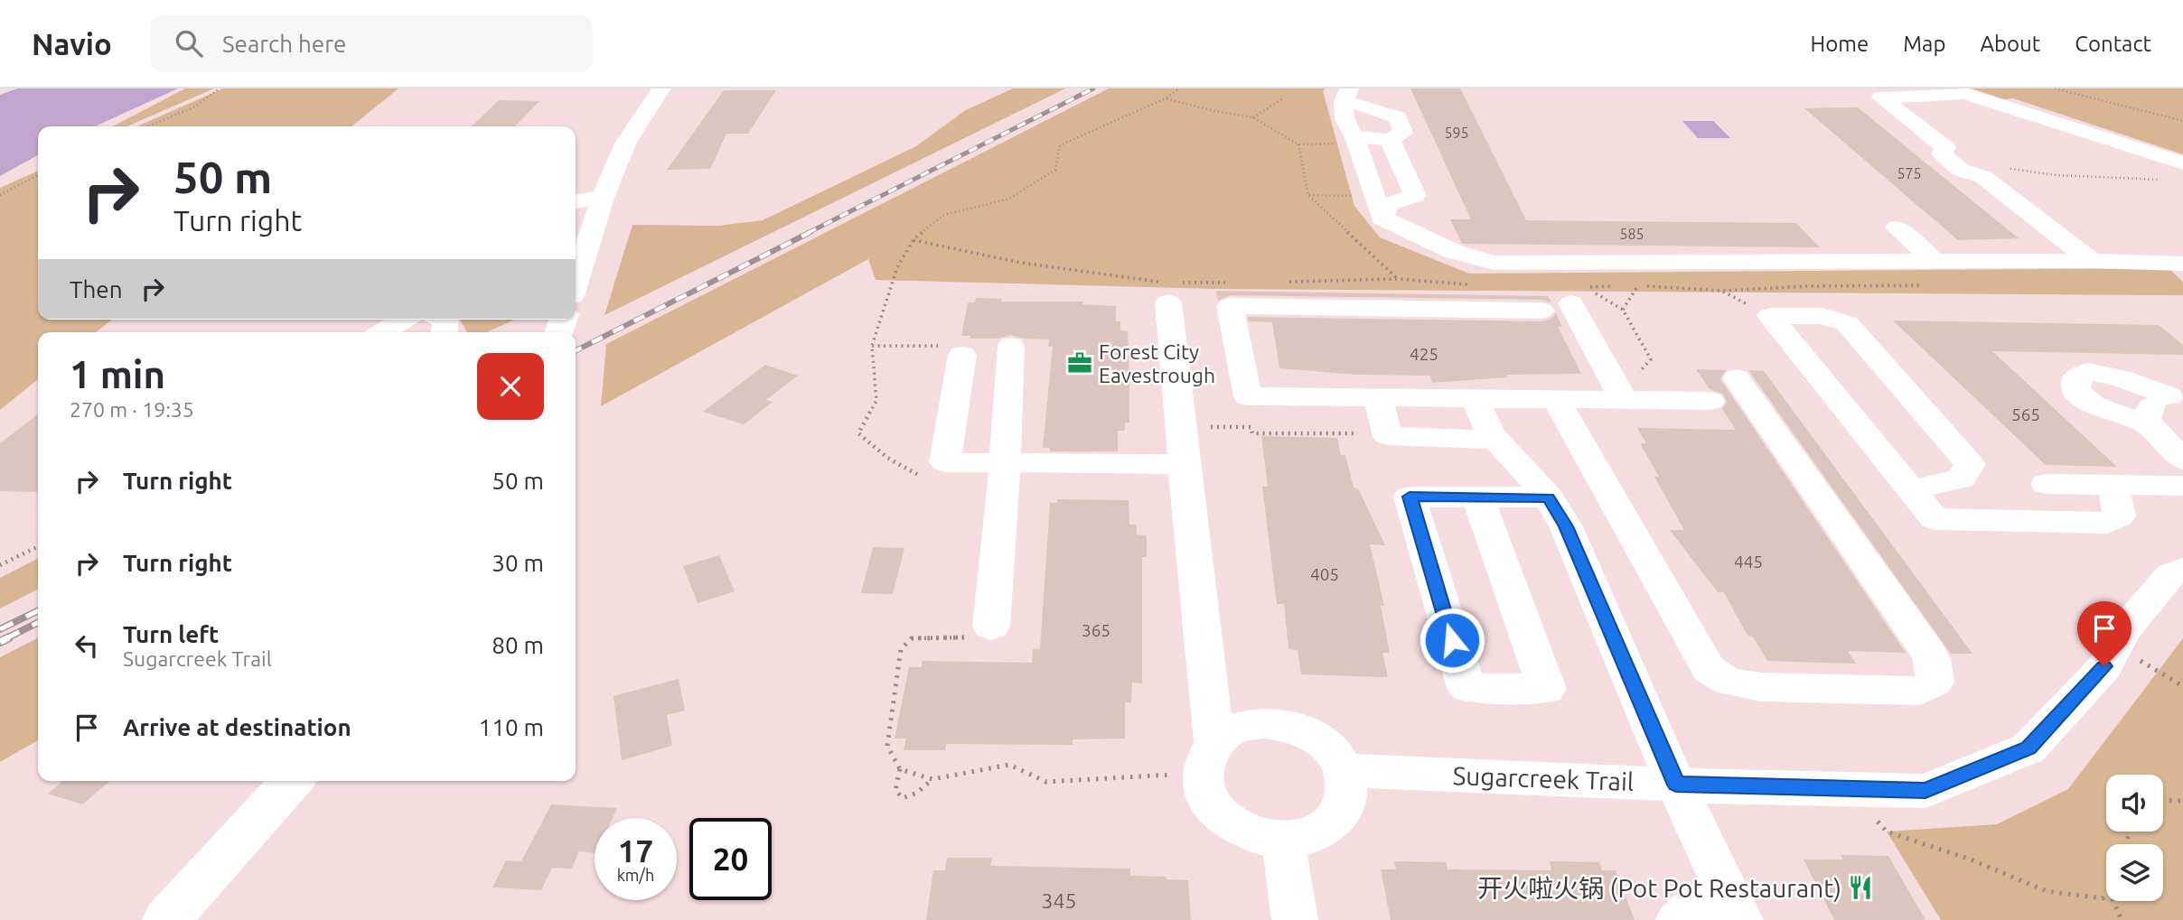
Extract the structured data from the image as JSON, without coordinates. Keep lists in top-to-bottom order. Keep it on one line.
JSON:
{"streets":{"street":["Sugarcreek Trail"]},"places":{"office":["Forest City Eavestrough"],"restaurant":["开火啦火锅 (Pot Pot Restaurant)"]},"house_numbers":["595","575","585","425","565","445","405","365","345"],"page":{"header":"Navio","search":"Search here","nav":["Home","Map","About","Contact"],"turn":["50 m","Turn right"],"then":"Then","heading":["1 min","270 m · 19:35"],"list":[{"name":"Turn right","value":"50 m"},{"name":"Turn right","value":"30 m"},{"name":"Turn left","note":"Sugarcreek Trail","value":"80 m"},{"name":"Arrive at destination","value":"110 m"}],"speed":"17 km/h","limit":"20"}}
